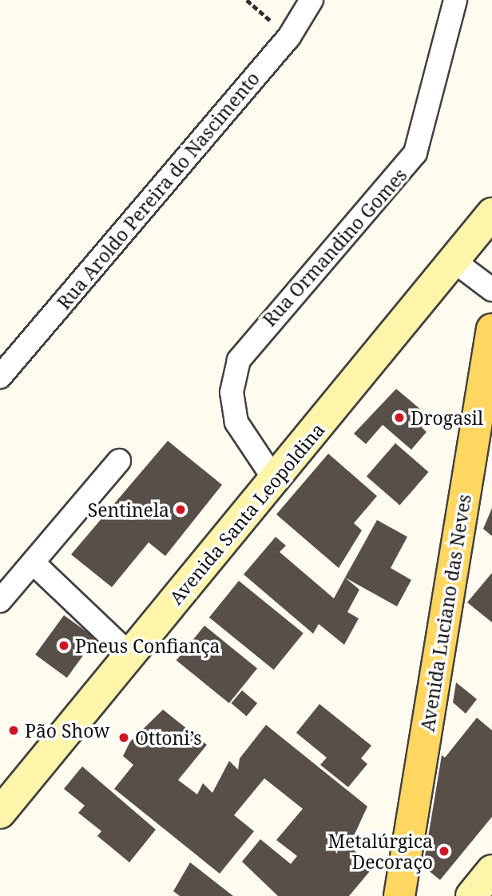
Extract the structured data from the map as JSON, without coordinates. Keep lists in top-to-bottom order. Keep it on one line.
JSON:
{"streets":{"main road":["Avenida Luciano das Neves"],"street":["Rua Aroldo Pereira do Nascimento","Rua Ormandino Gomes","Avenida Santa Leopoldina"]},"crossings":[["Rua Ormandino Gomes","Avenida Santa Leopoldina"]],"places":["Drogasil","Sentinela","Pneus Confiança","Pão Show","Ottoni’s","Metalúrgica Decoraço"]}
